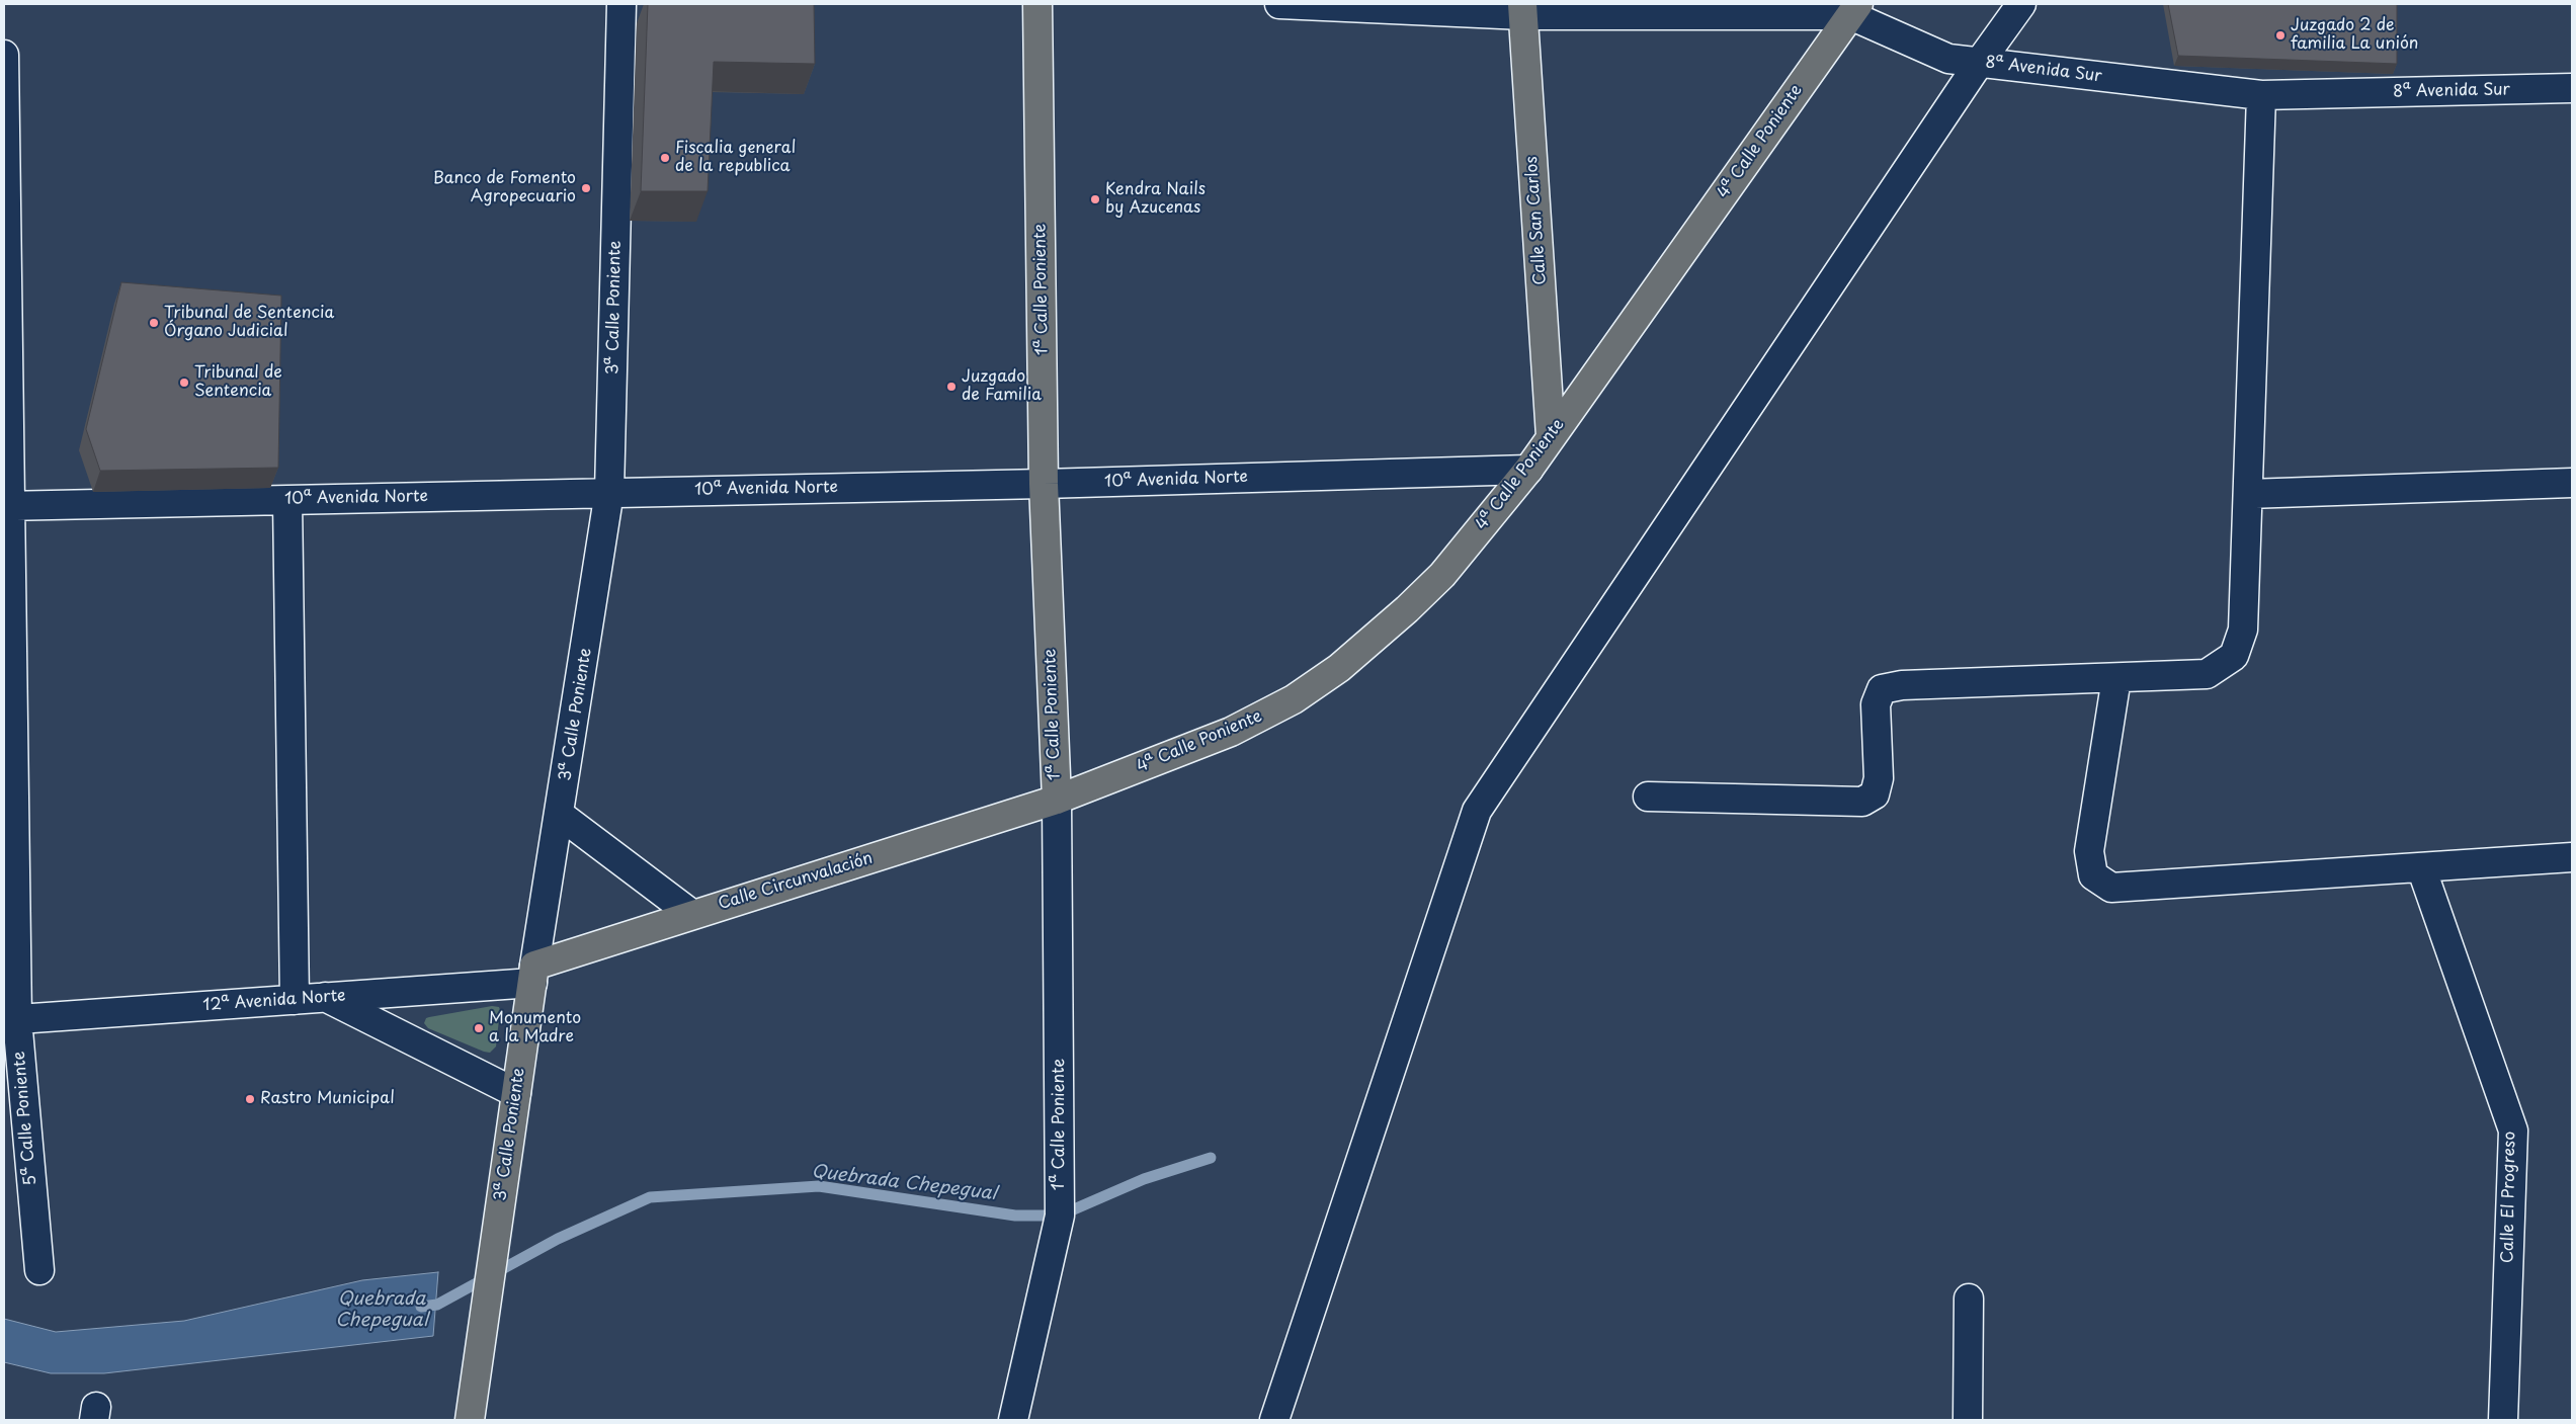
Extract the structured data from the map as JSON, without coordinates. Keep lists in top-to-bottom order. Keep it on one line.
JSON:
{"streets":{"main road":["4ª Calle Poniente","Calle San Carlos","1ª Calle Poniente","3ª Calle Poniente","Calle Circunvalación"],"street":["8ª Avenida Sur","10ª Avenida Norte","12ª Avenida Norte","5ª Calle Poniente","Calle El Progreso"]},"crossings":[["8ª Avenida Sur","4ª Calle Poniente"],["8ª Avenida Sur","Calle San Carlos"],["4ª Calle Poniente","Calle San Carlos"],["4ª Calle Poniente","1ª Calle Poniente"],["4ª Calle Poniente","10ª Avenida Norte"],["4ª Calle Poniente","Calle Circunvalación"],["1ª Calle Poniente","10ª Avenida Norte"],["1ª Calle Poniente","Calle Circunvalación"],["3ª Calle Poniente","10ª Avenida Norte"],["3ª Calle Poniente","Calle Circunvalación"],["3ª Calle Poniente","12ª Avenida Norte"],["10ª Avenida Norte","5ª Calle Poniente"],["Calle Circunvalación","12ª Avenida Norte"],["12ª Avenida Norte","5ª Calle Poniente"]],"water":["Quebrada Chepegual"],"places":["Juzgado 2 de familia La unión","Fiscalia general de la republica","Banco de Fomento Agropecuario","Kendra Nails by Azucenas","Tribunal de Sentencia Órgano Judicial","Tribunal de Sentencia","Juzgado de Familia","Monumento a la Madre","Rastro Municipal"]}
